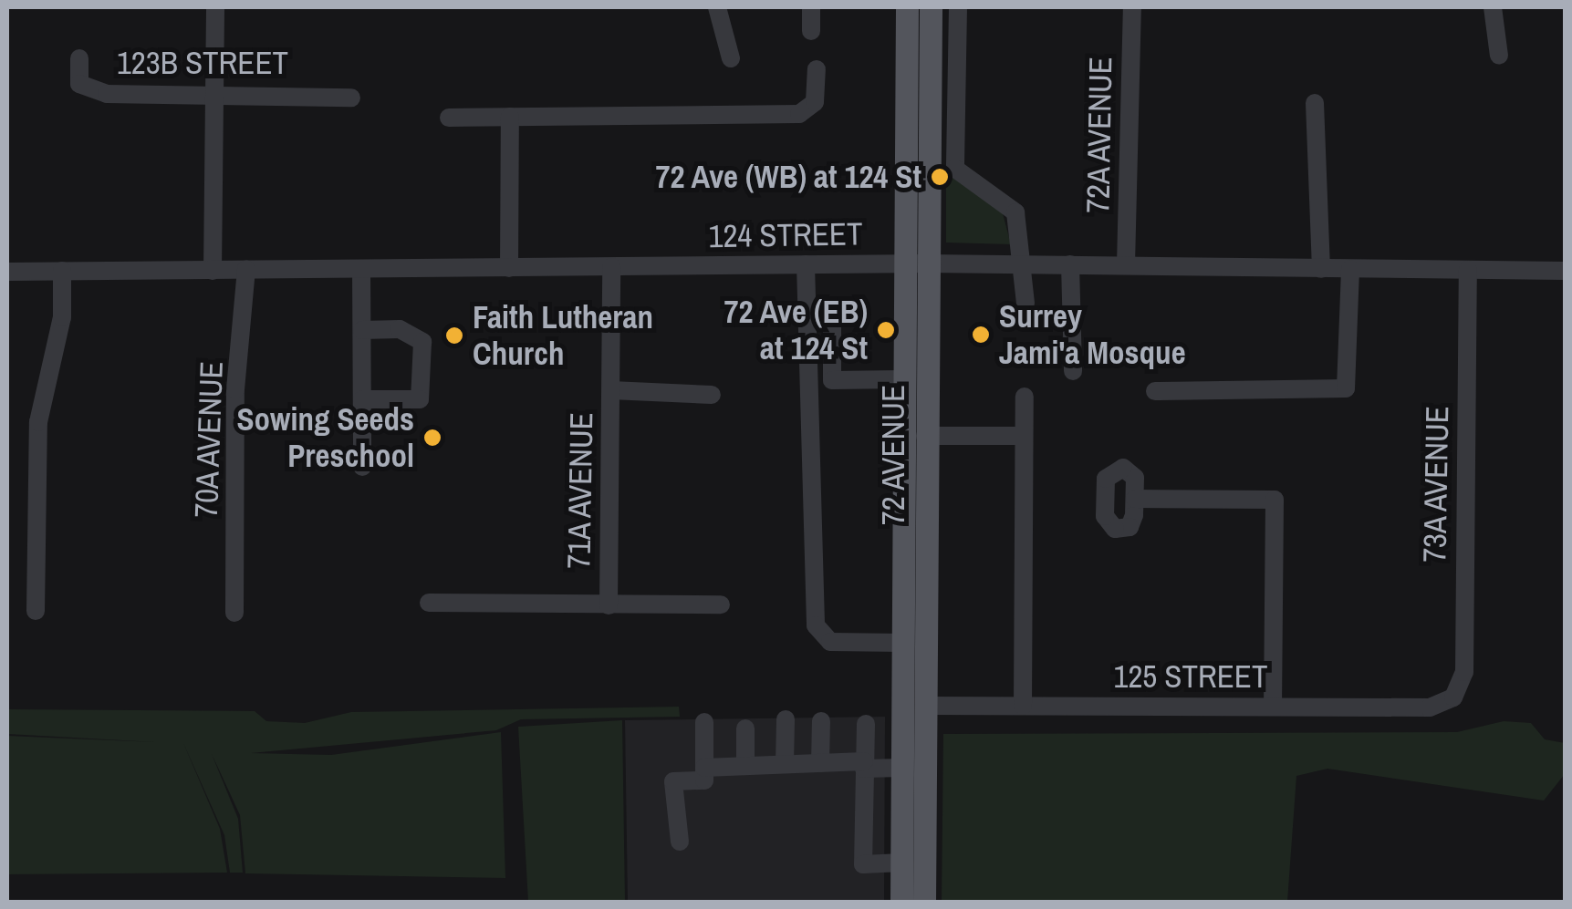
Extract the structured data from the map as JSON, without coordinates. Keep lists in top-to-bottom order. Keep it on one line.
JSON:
{"streets":{"main road":["72 AVENUE"],"street":["123B STREET","72A AVENUE","124 STREET","70A AVENUE","73A AVENUE","71A AVENUE","125 STREET"]},"crossings":[["72A AVENUE","124 STREET"],["124 STREET","70A AVENUE"],["124 STREET","72 AVENUE"],["124 STREET","73A AVENUE"],["124 STREET","71A AVENUE"],["72 AVENUE","125 STREET"],["73A AVENUE","125 STREET"]],"places":["72 Ave (WB) at 124 St","72 Ave (EB) at 124 St","Surrey Jami'a Mosque","Faith Lutheran Church","Sowing Seeds Preschool"]}
